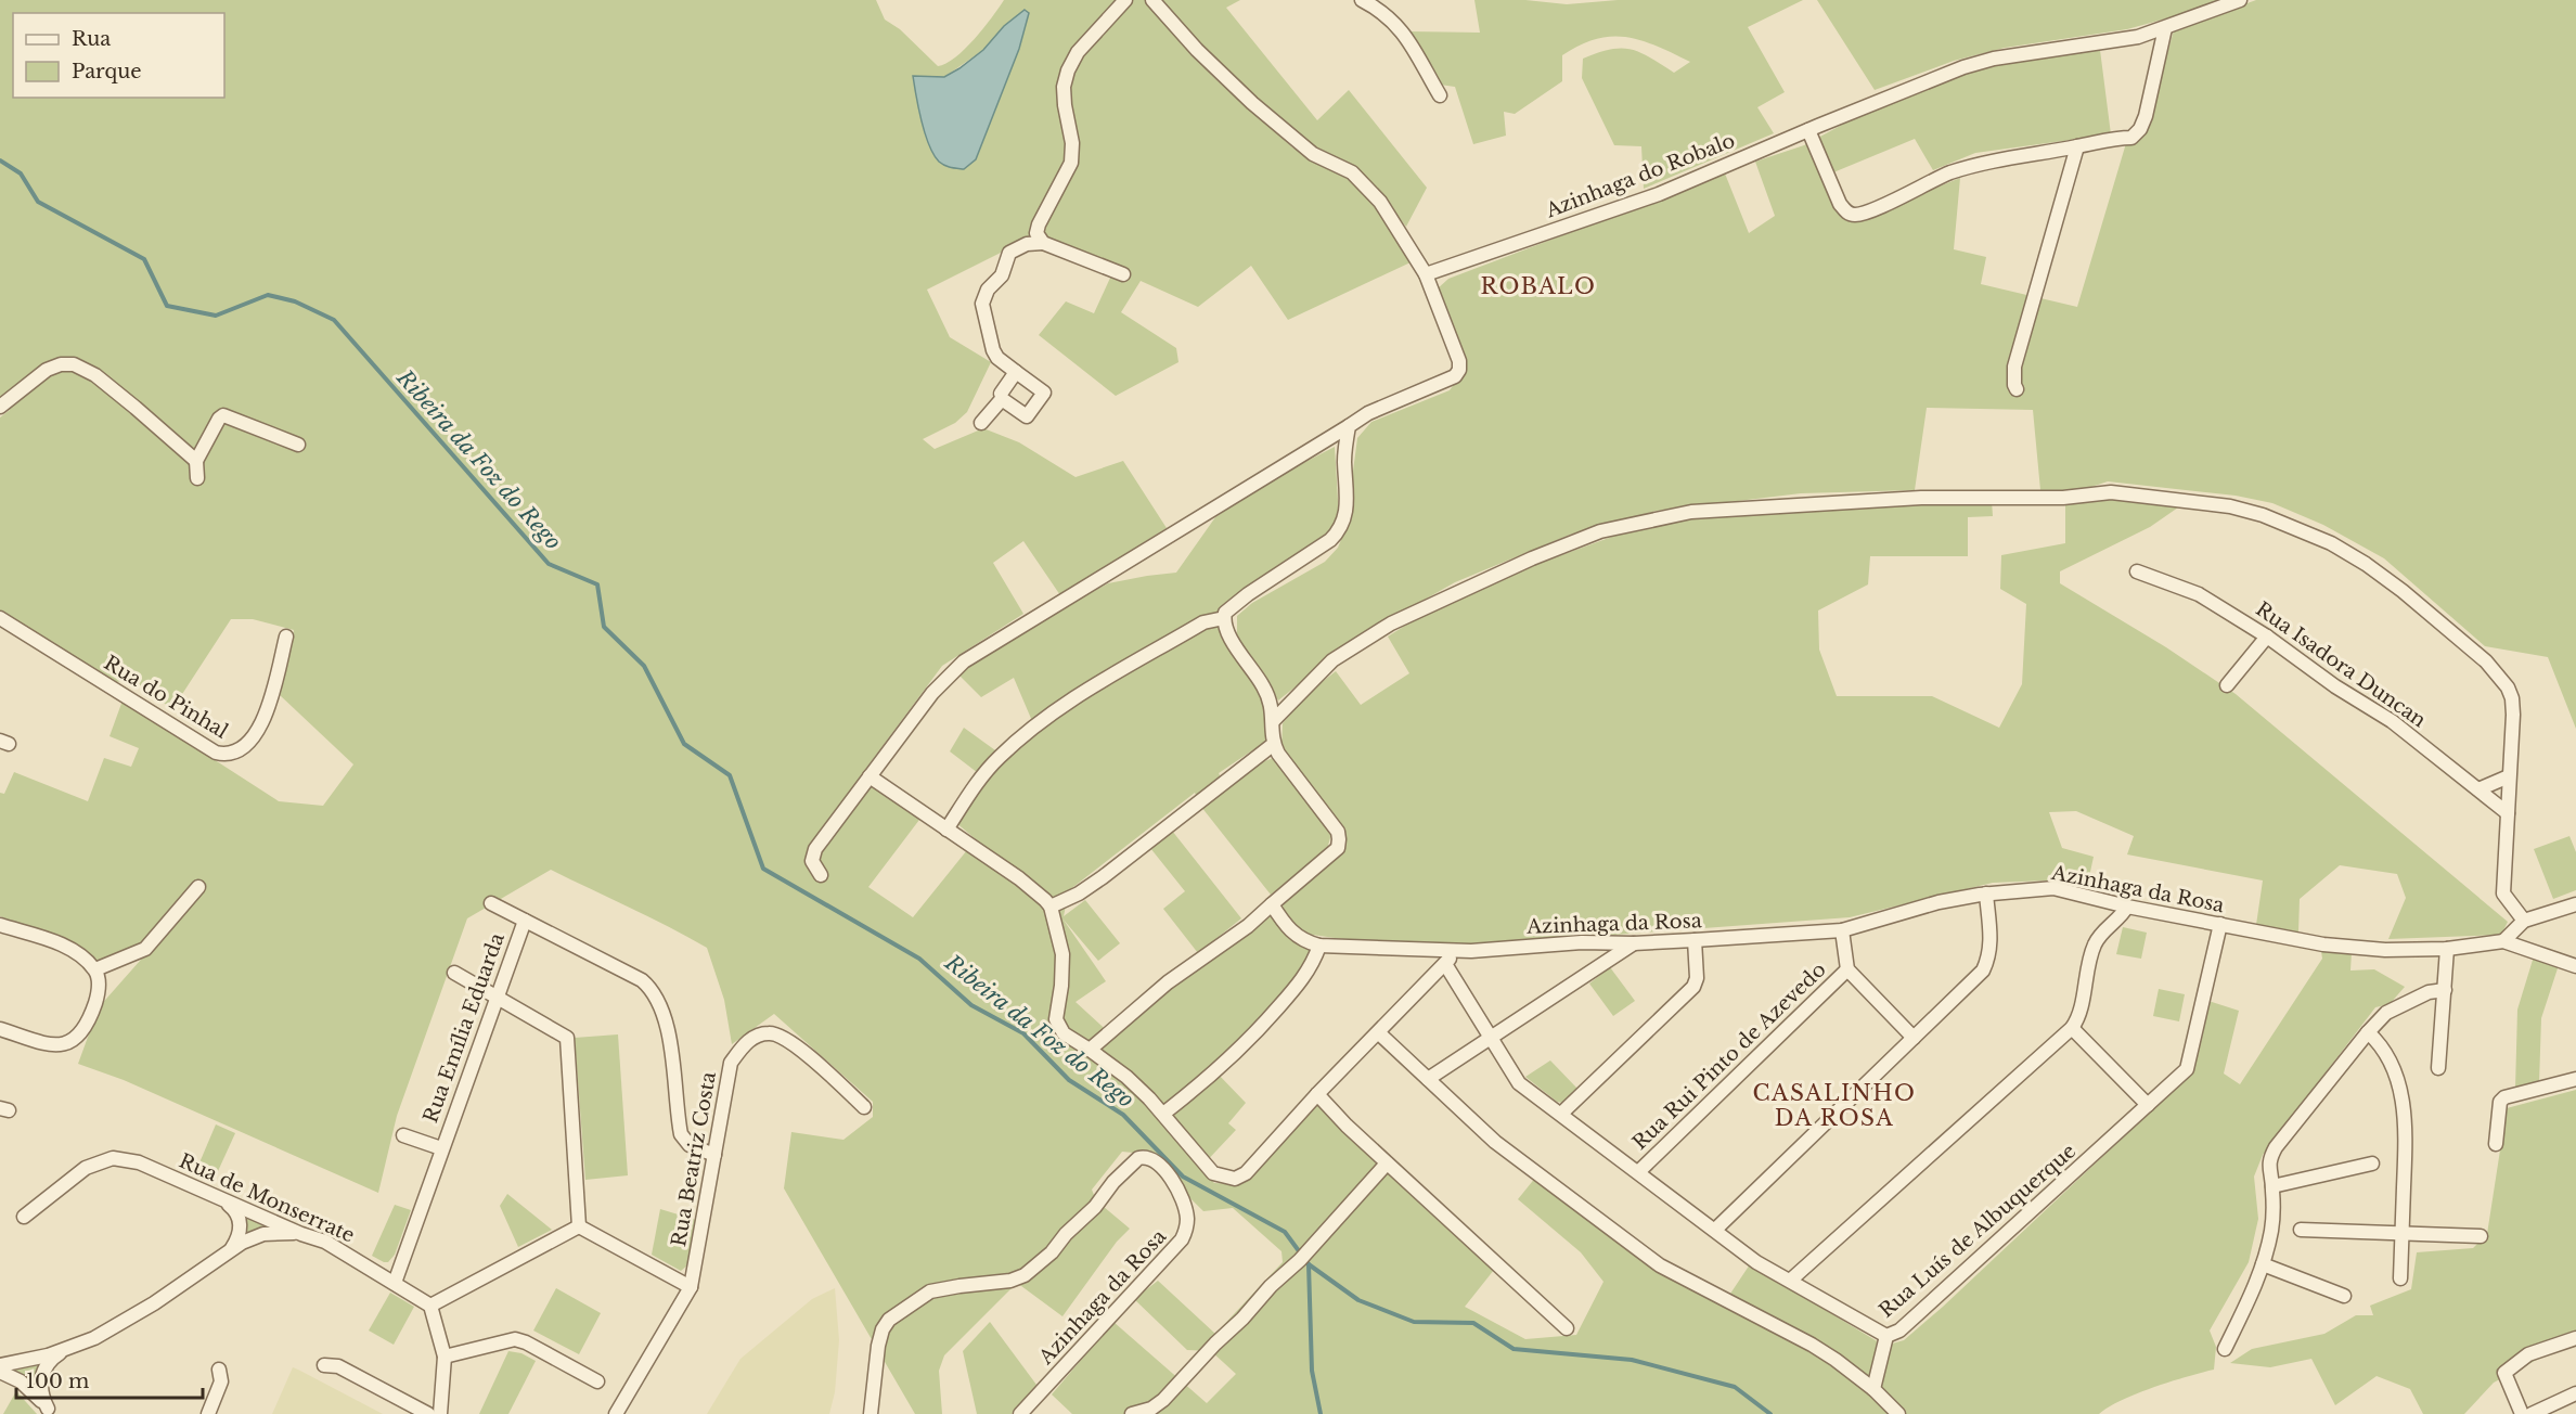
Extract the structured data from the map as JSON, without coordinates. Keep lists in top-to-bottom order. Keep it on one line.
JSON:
{"streets":{"street":["Azinhaga do Robalo","Rua Isadora Duncan","Rua do Pinhal","Azinhaga da Rosa","Rua Emília Eduarda","Rua Rui Pinto de Azevedo","Rua Beatriz Costa","Rua de Monserrate","Rua Luís de Albuquerque"]},"crossings":[["Azinhaga da Rosa","Rua Luís de Albuquerque"],["Rua Emília Eduarda","Rua de Monserrate"],["Rua Rui Pinto de Azevedo","Rua Luís de Albuquerque"]],"districts":["ROBALO","CASALINHO DA ROSA"],"water":["Ribeira da Foz do Rego"],"legend":["Rua","Parque"],"scale_bar":"100 m"}
